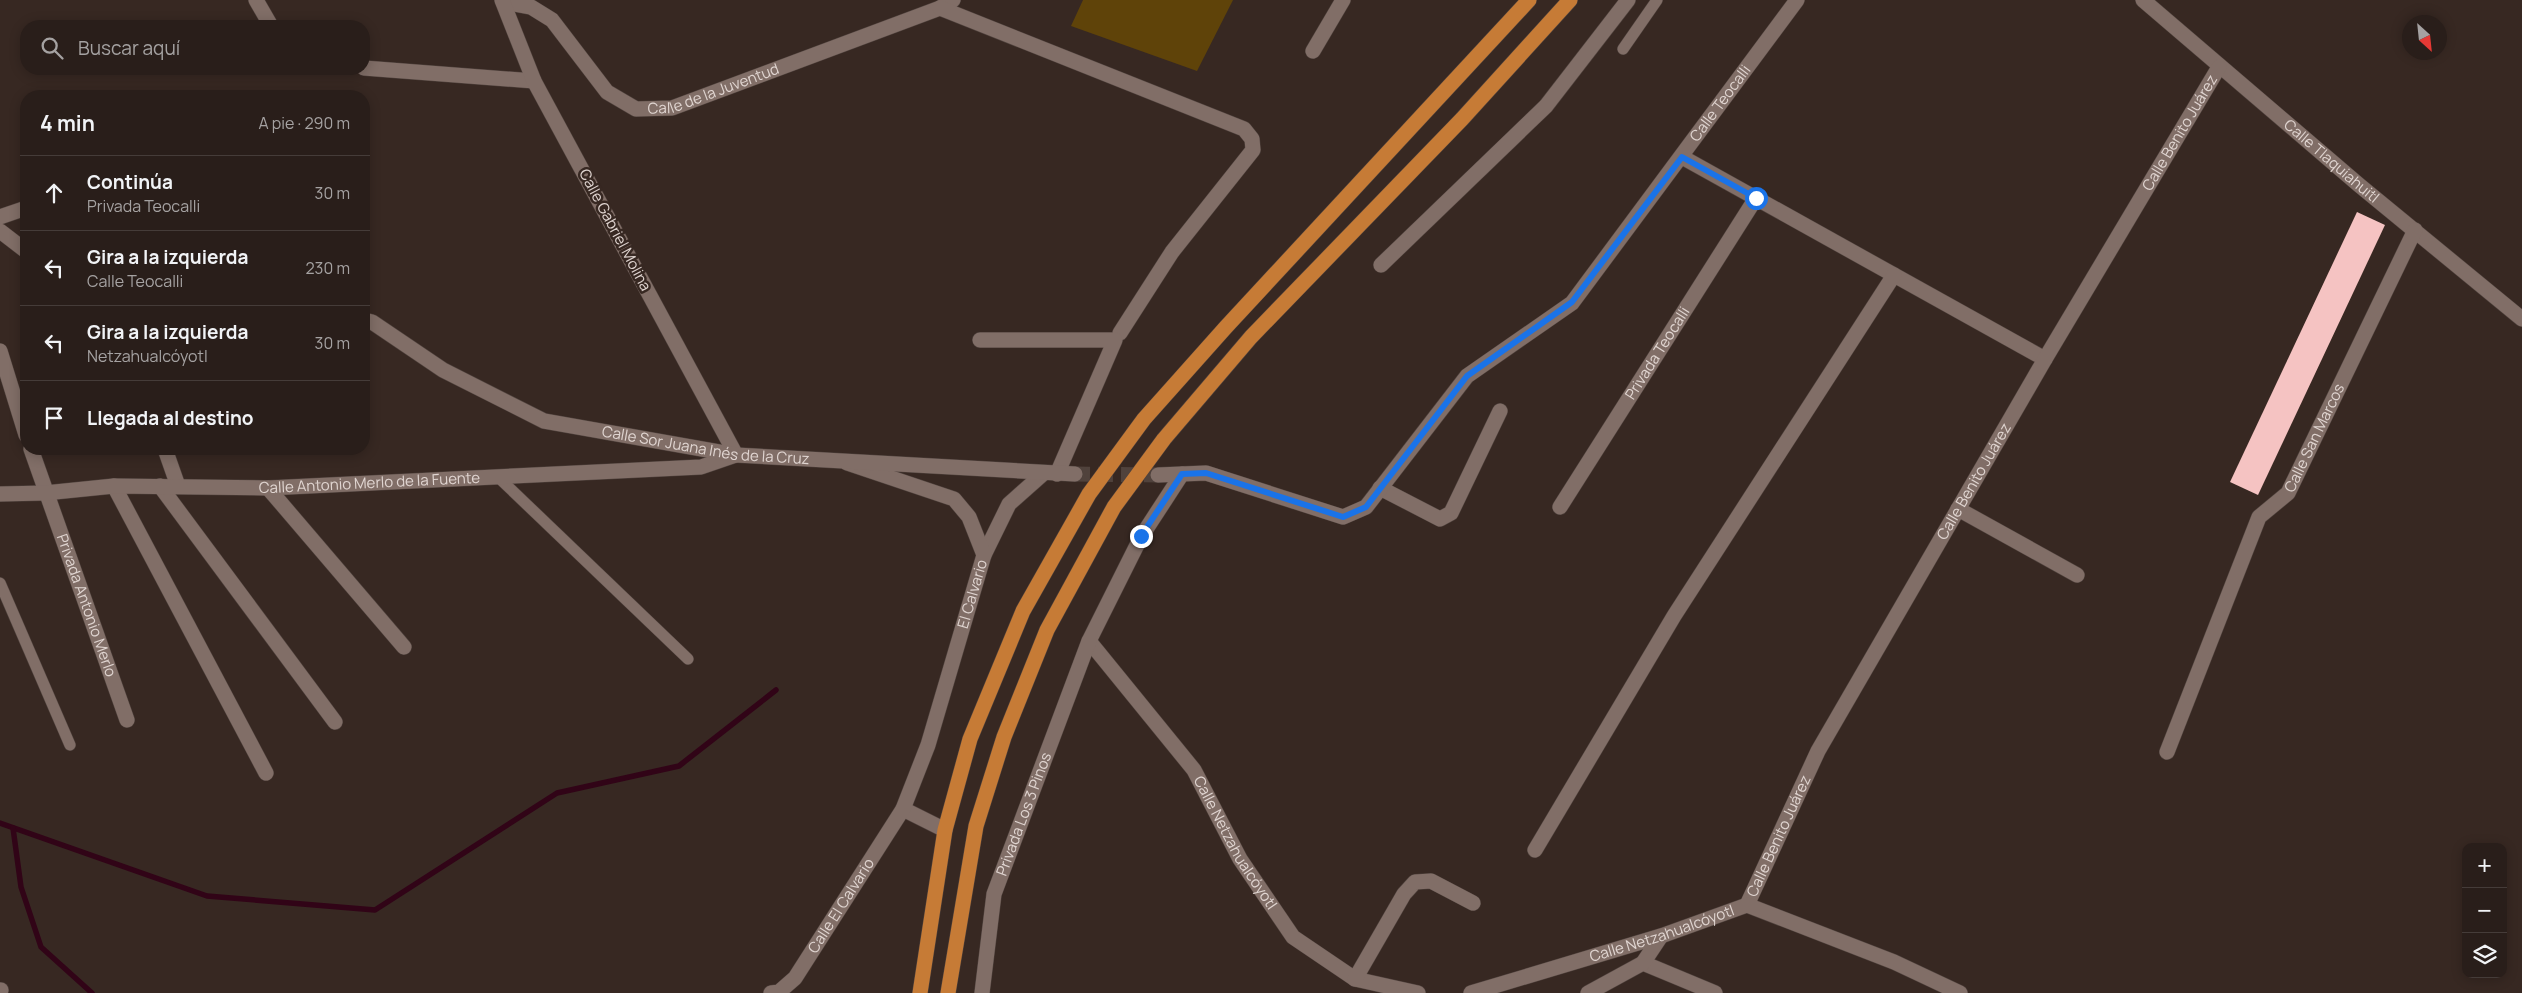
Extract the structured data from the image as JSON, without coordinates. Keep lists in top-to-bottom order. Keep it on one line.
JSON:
{"streets":{"street":["Calle de la Juventud","Calle Teocalli","Calle Benito Juárez","Calle Tlaquiahuitl","Calle Gabriel Molina","Privada Teocalli","Calle San Marcos","Calle Sor Juana Inés de la Cruz","Calle Antonio Merlo de la Fuente","El Calvario","Privada Antonio Merlo","Privada Los 3 Pinos","Calle Netzahualcóyotl","Calle El Calvario"]},"crossings":[["Calle de la Juventud","Calle Gabriel Molina"],["Calle Teocalli","Privada Los 3 Pinos"],["Calle Benito Juárez","Calle Tlaquiahuitl"],["Calle Benito Juárez","Calle Netzahualcóyotl"],["Calle Tlaquiahuitl","Calle San Marcos"],["Calle Gabriel Molina","Calle Sor Juana Inés de la Cruz"],["Calle Gabriel Molina","Calle Antonio Merlo de la Fuente"],["Calle Sor Juana Inés de la Cruz","Calle Antonio Merlo de la Fuente"],["Calle Sor Juana Inés de la Cruz","El Calvario"],["Calle Antonio Merlo de la Fuente","Privada Antonio Merlo"],["El Calvario","Calle El Calvario"],["Privada Los 3 Pinos","Calle Netzahualcóyotl"]],"north":"bottom right","page":{"search":"Buscar aquí","heading":["4 min","A pie · 290 m"],"list":[["Continúa","Privada Teocalli","30 m"],["Gira a la izquierda","Calle Teocalli","230 m"],["Gira a la izquierda","Netzahualcóyotl","30 m"],"Llegada al destino"],"map_buttons":["+","−"]}}
